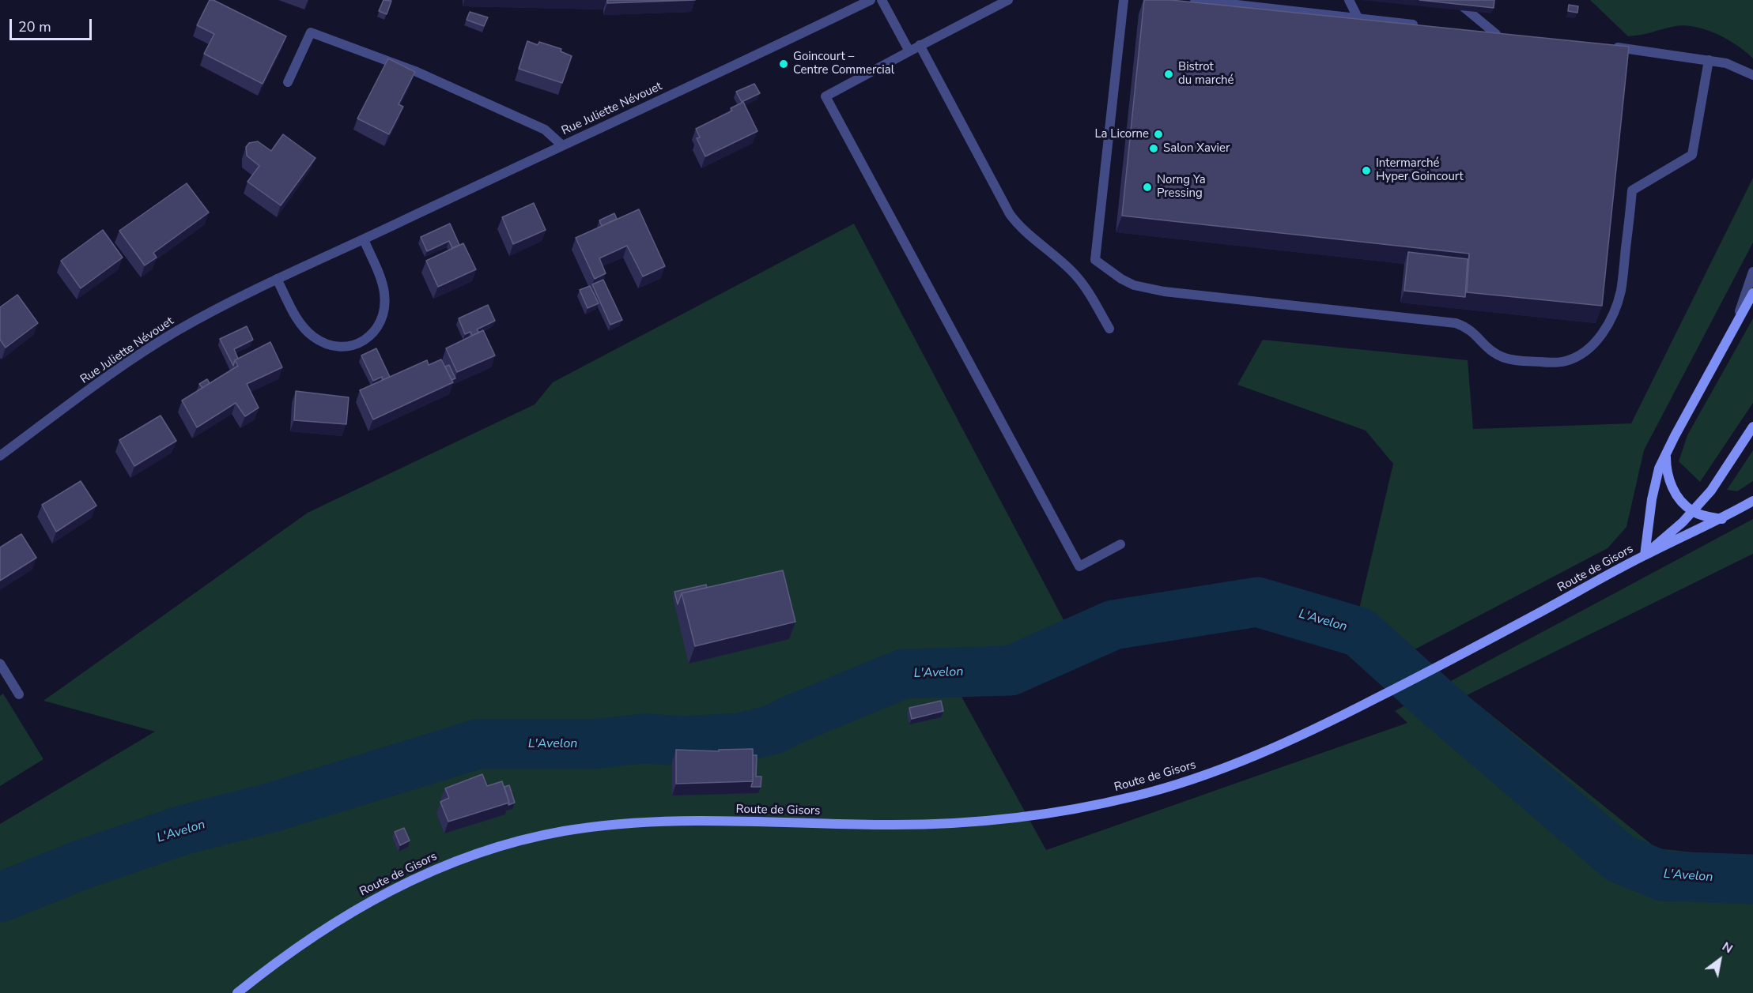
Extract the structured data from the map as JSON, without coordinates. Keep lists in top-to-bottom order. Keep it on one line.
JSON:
{"streets":{"main road":["Route de Gisors"],"street":["Rue Juliette Névouet"]},"water":["L'Avelon"],"places":["Goincourt – Centre Commercial","Bistrot du marché","La Licorne","Salon Xavier","Intermarché Hyper Goincourt","Norng Ya Pressing"],"scale_bar":"20 m","north":"top right"}
